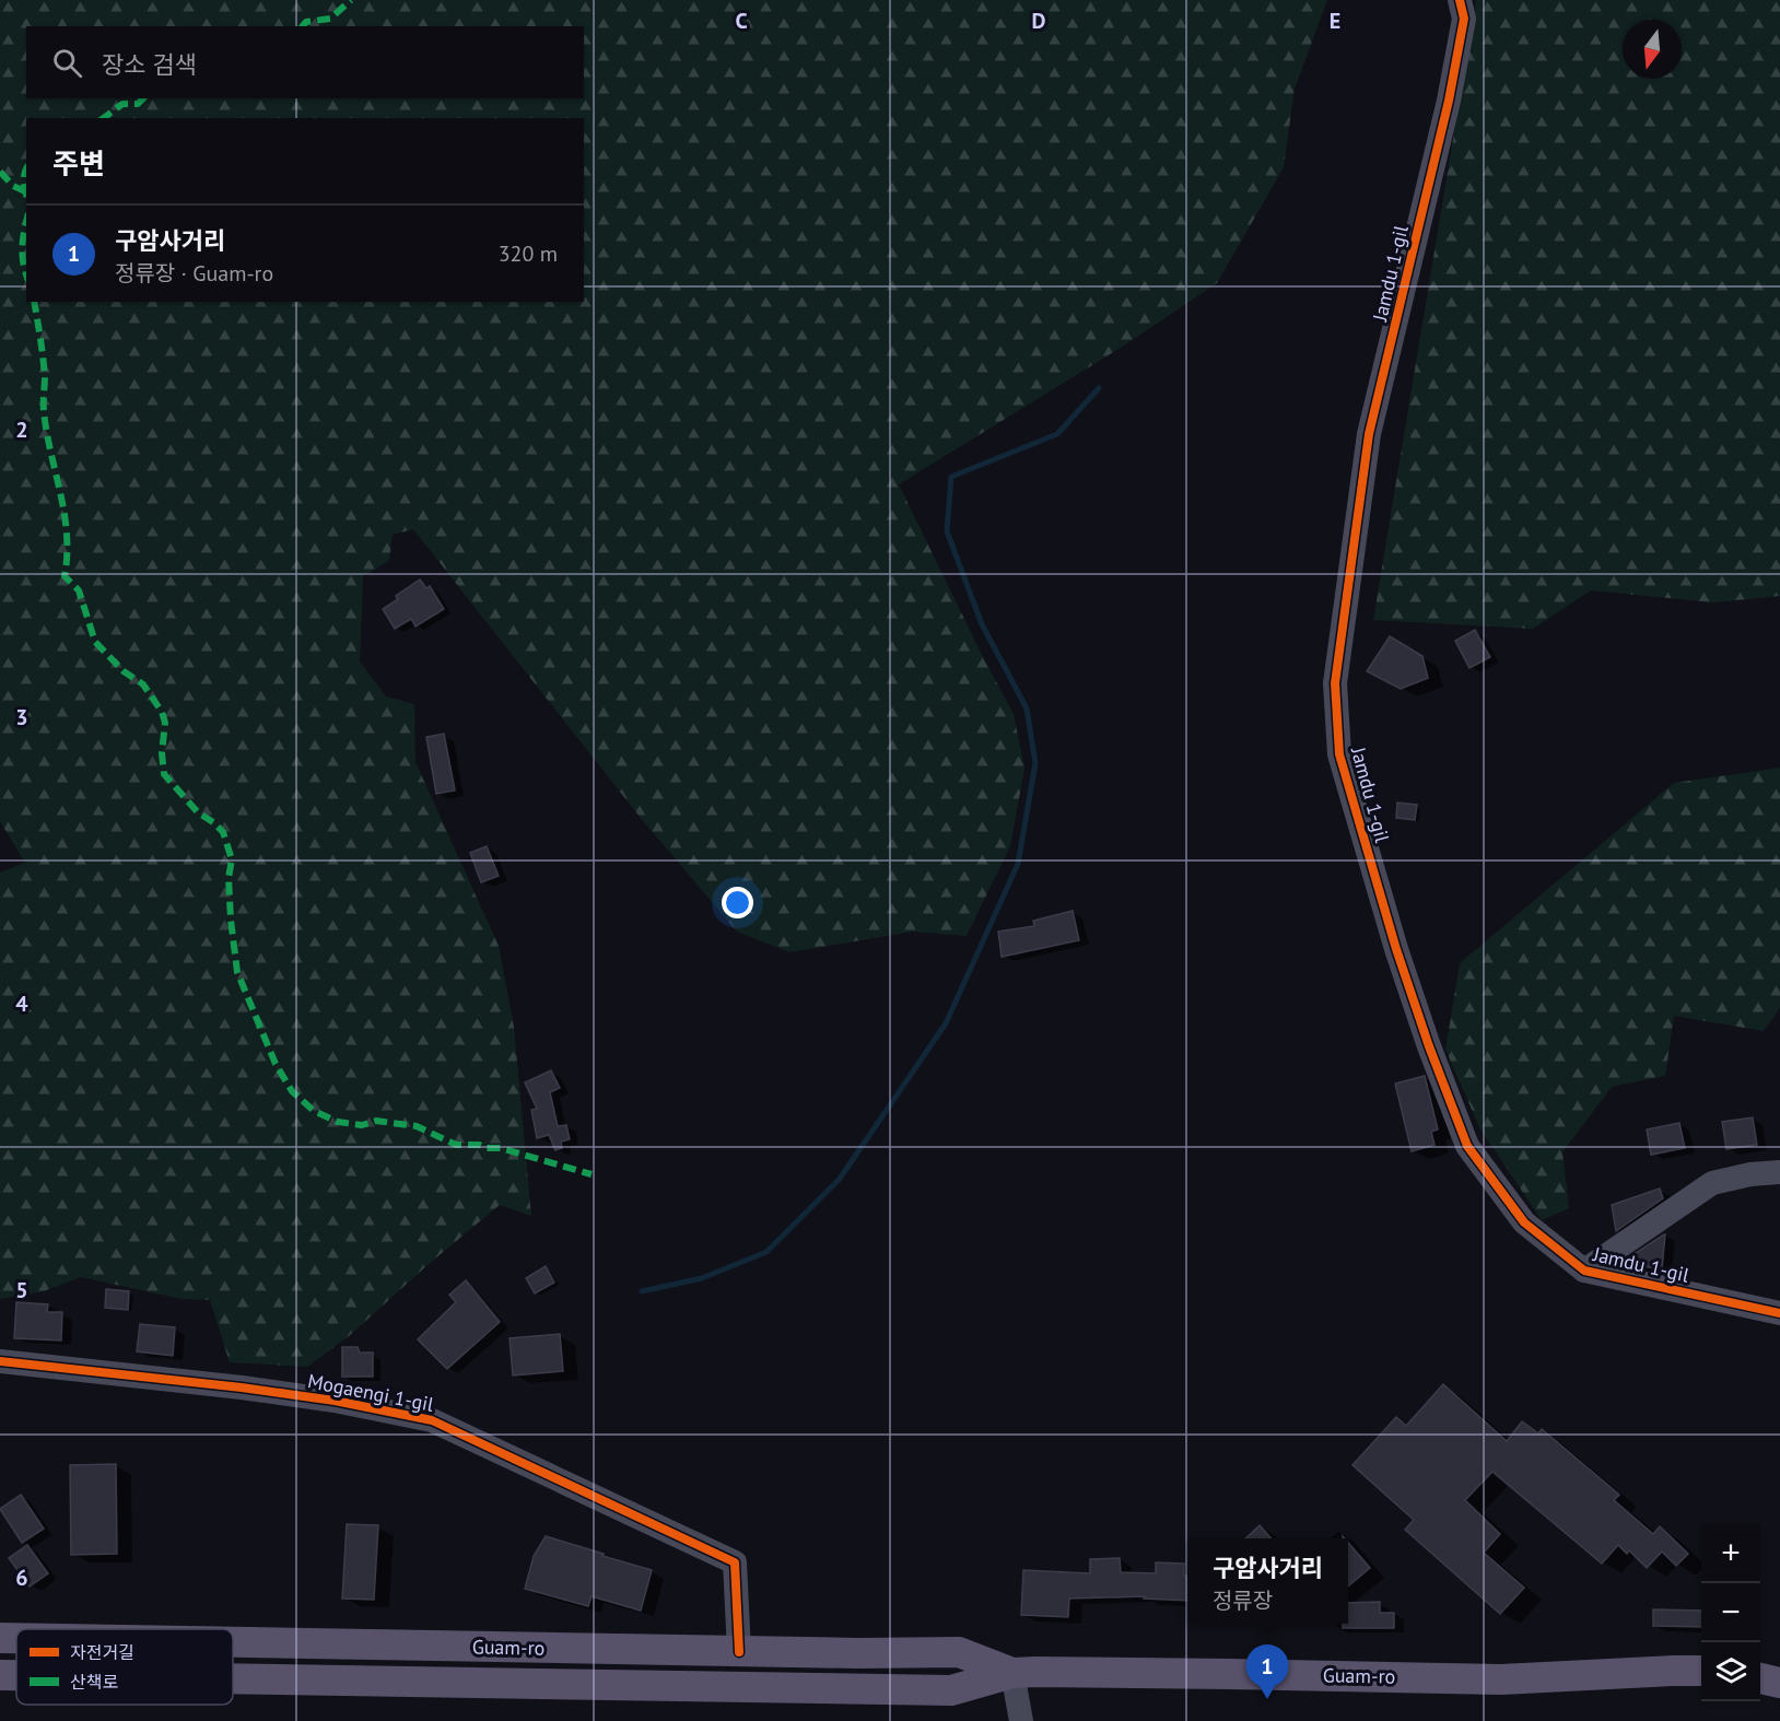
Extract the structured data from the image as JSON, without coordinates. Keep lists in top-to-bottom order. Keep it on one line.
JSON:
{"streets":{"main road":["Guam-ro"],"street":["Jamdu 1-gil","Mogaengi 1-gil"]},"crossings":[["Mogaengi 1-gil","Guam-ro"]],"legend":["자전거길","산책로"],"north":"bottom","page":{"search":"장소 검색","heading":"주변","list":[{"mark":"1","name":"구암사거리","note":"정류장 · Guam-ro","value":"320 m"}],"map_buttons":["+","−"],"popup":["구암사거리","정류장"],"pins":"1"},"grid":{"columns":["C","D","E"],"rows":["2","3","4","5","6"]}}
